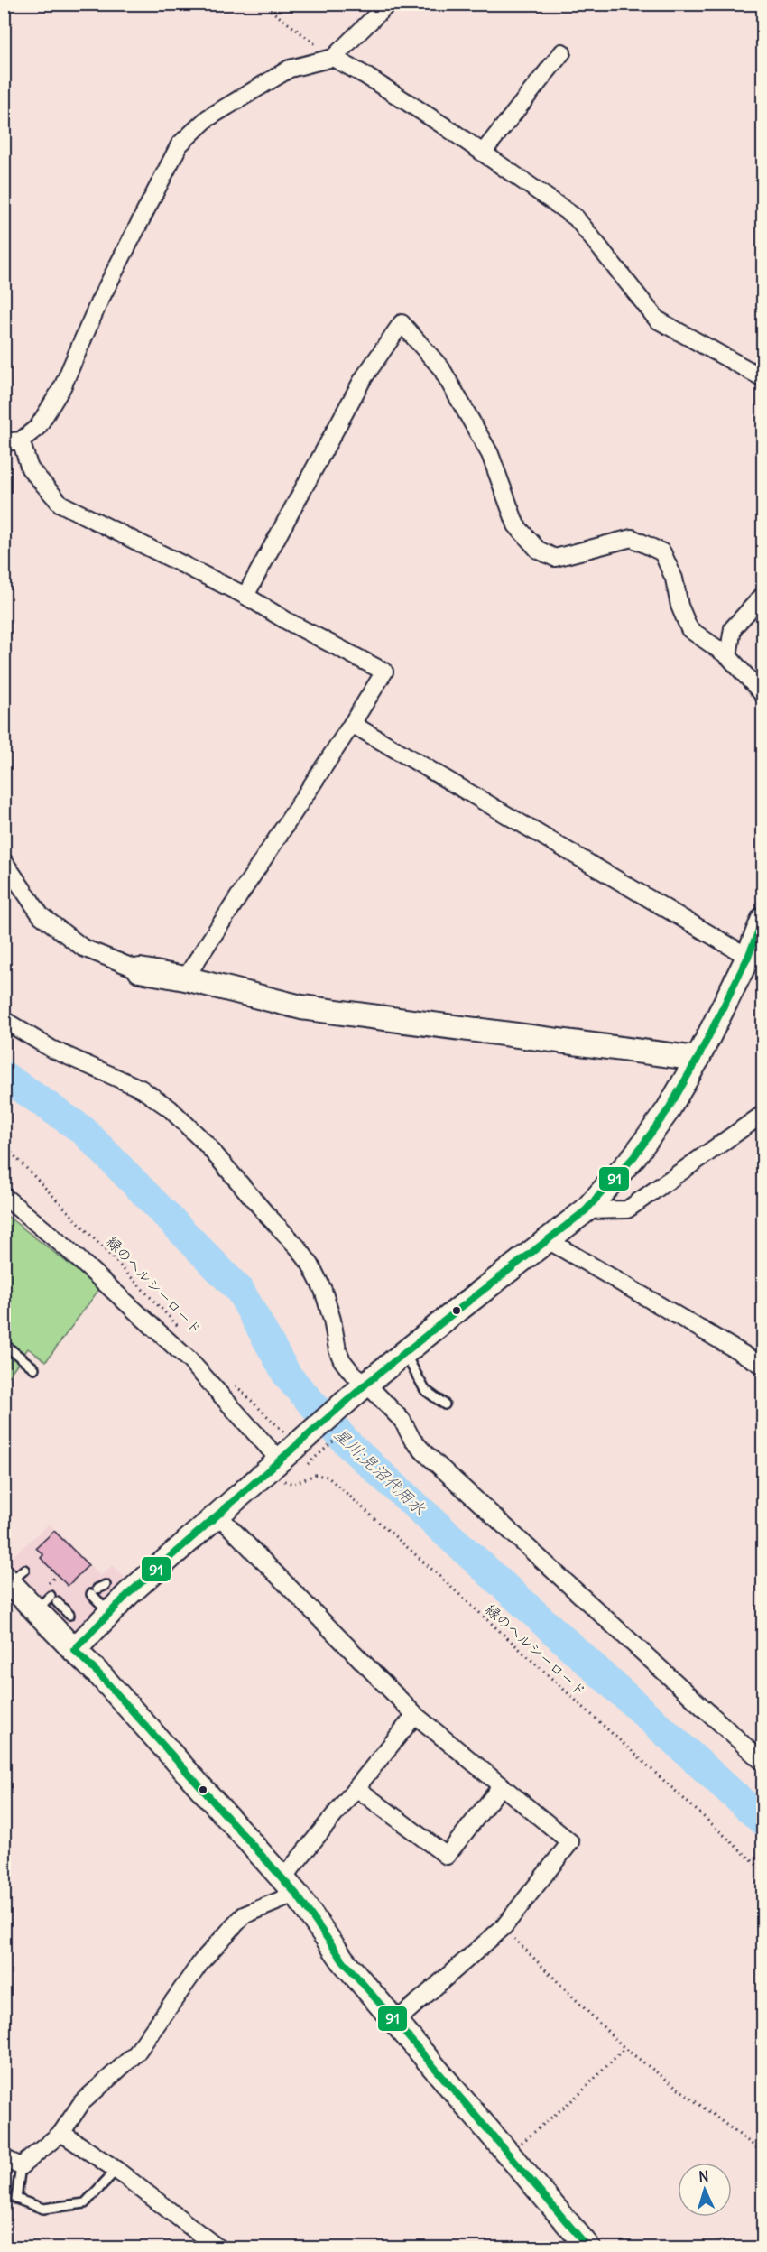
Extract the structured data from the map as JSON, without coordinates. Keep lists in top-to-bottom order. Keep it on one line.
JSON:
{"streets":{"path":["緑のヘルシーロード"]},"water":["星川;見沼代用水"],"lines":["transit line 91"],"north":"top"}
